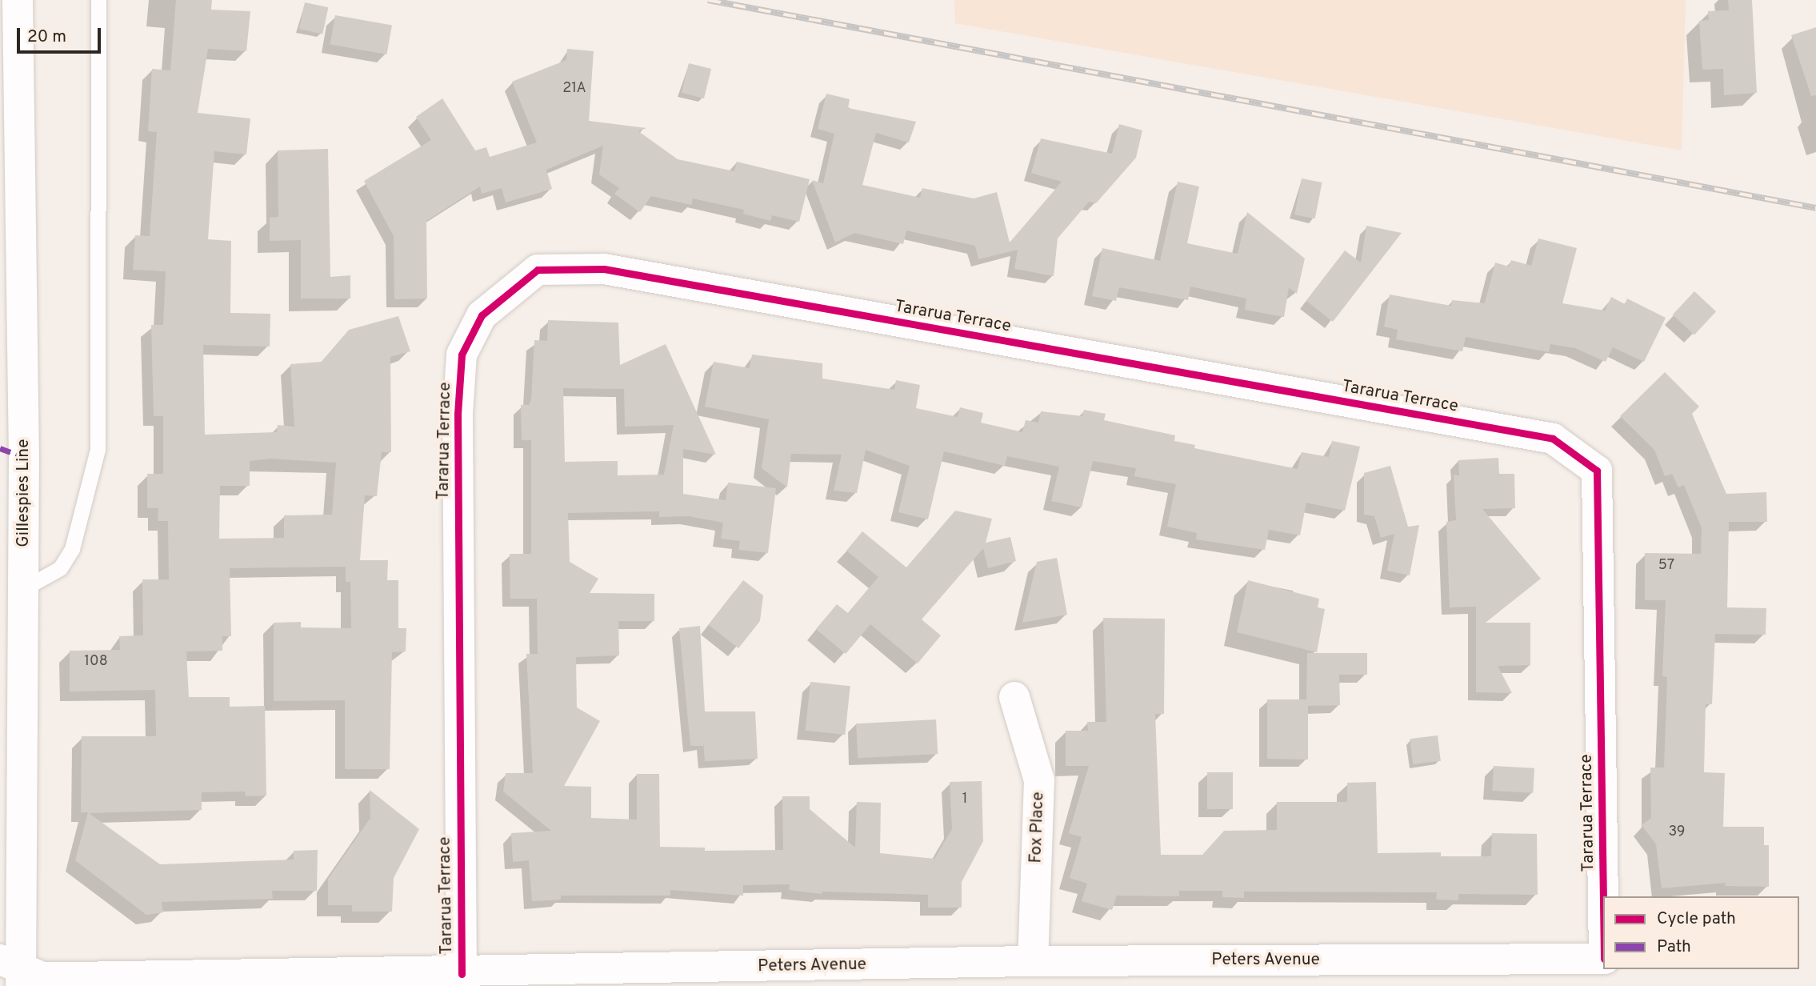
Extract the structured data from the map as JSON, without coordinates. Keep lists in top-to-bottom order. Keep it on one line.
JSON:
{"streets":{"street":["Tararua Terrace","Gillespies Line","Fox Place","Peters Avenue"]},"crossings":[["Tararua Terrace","Peters Avenue"],["Gillespies Line","Peters Avenue"],["Fox Place","Peters Avenue"]],"house_numbers":["21A","57","108","1","39"],"legend":["Cycle path","Path"],"scale_bar":"20 m"}
